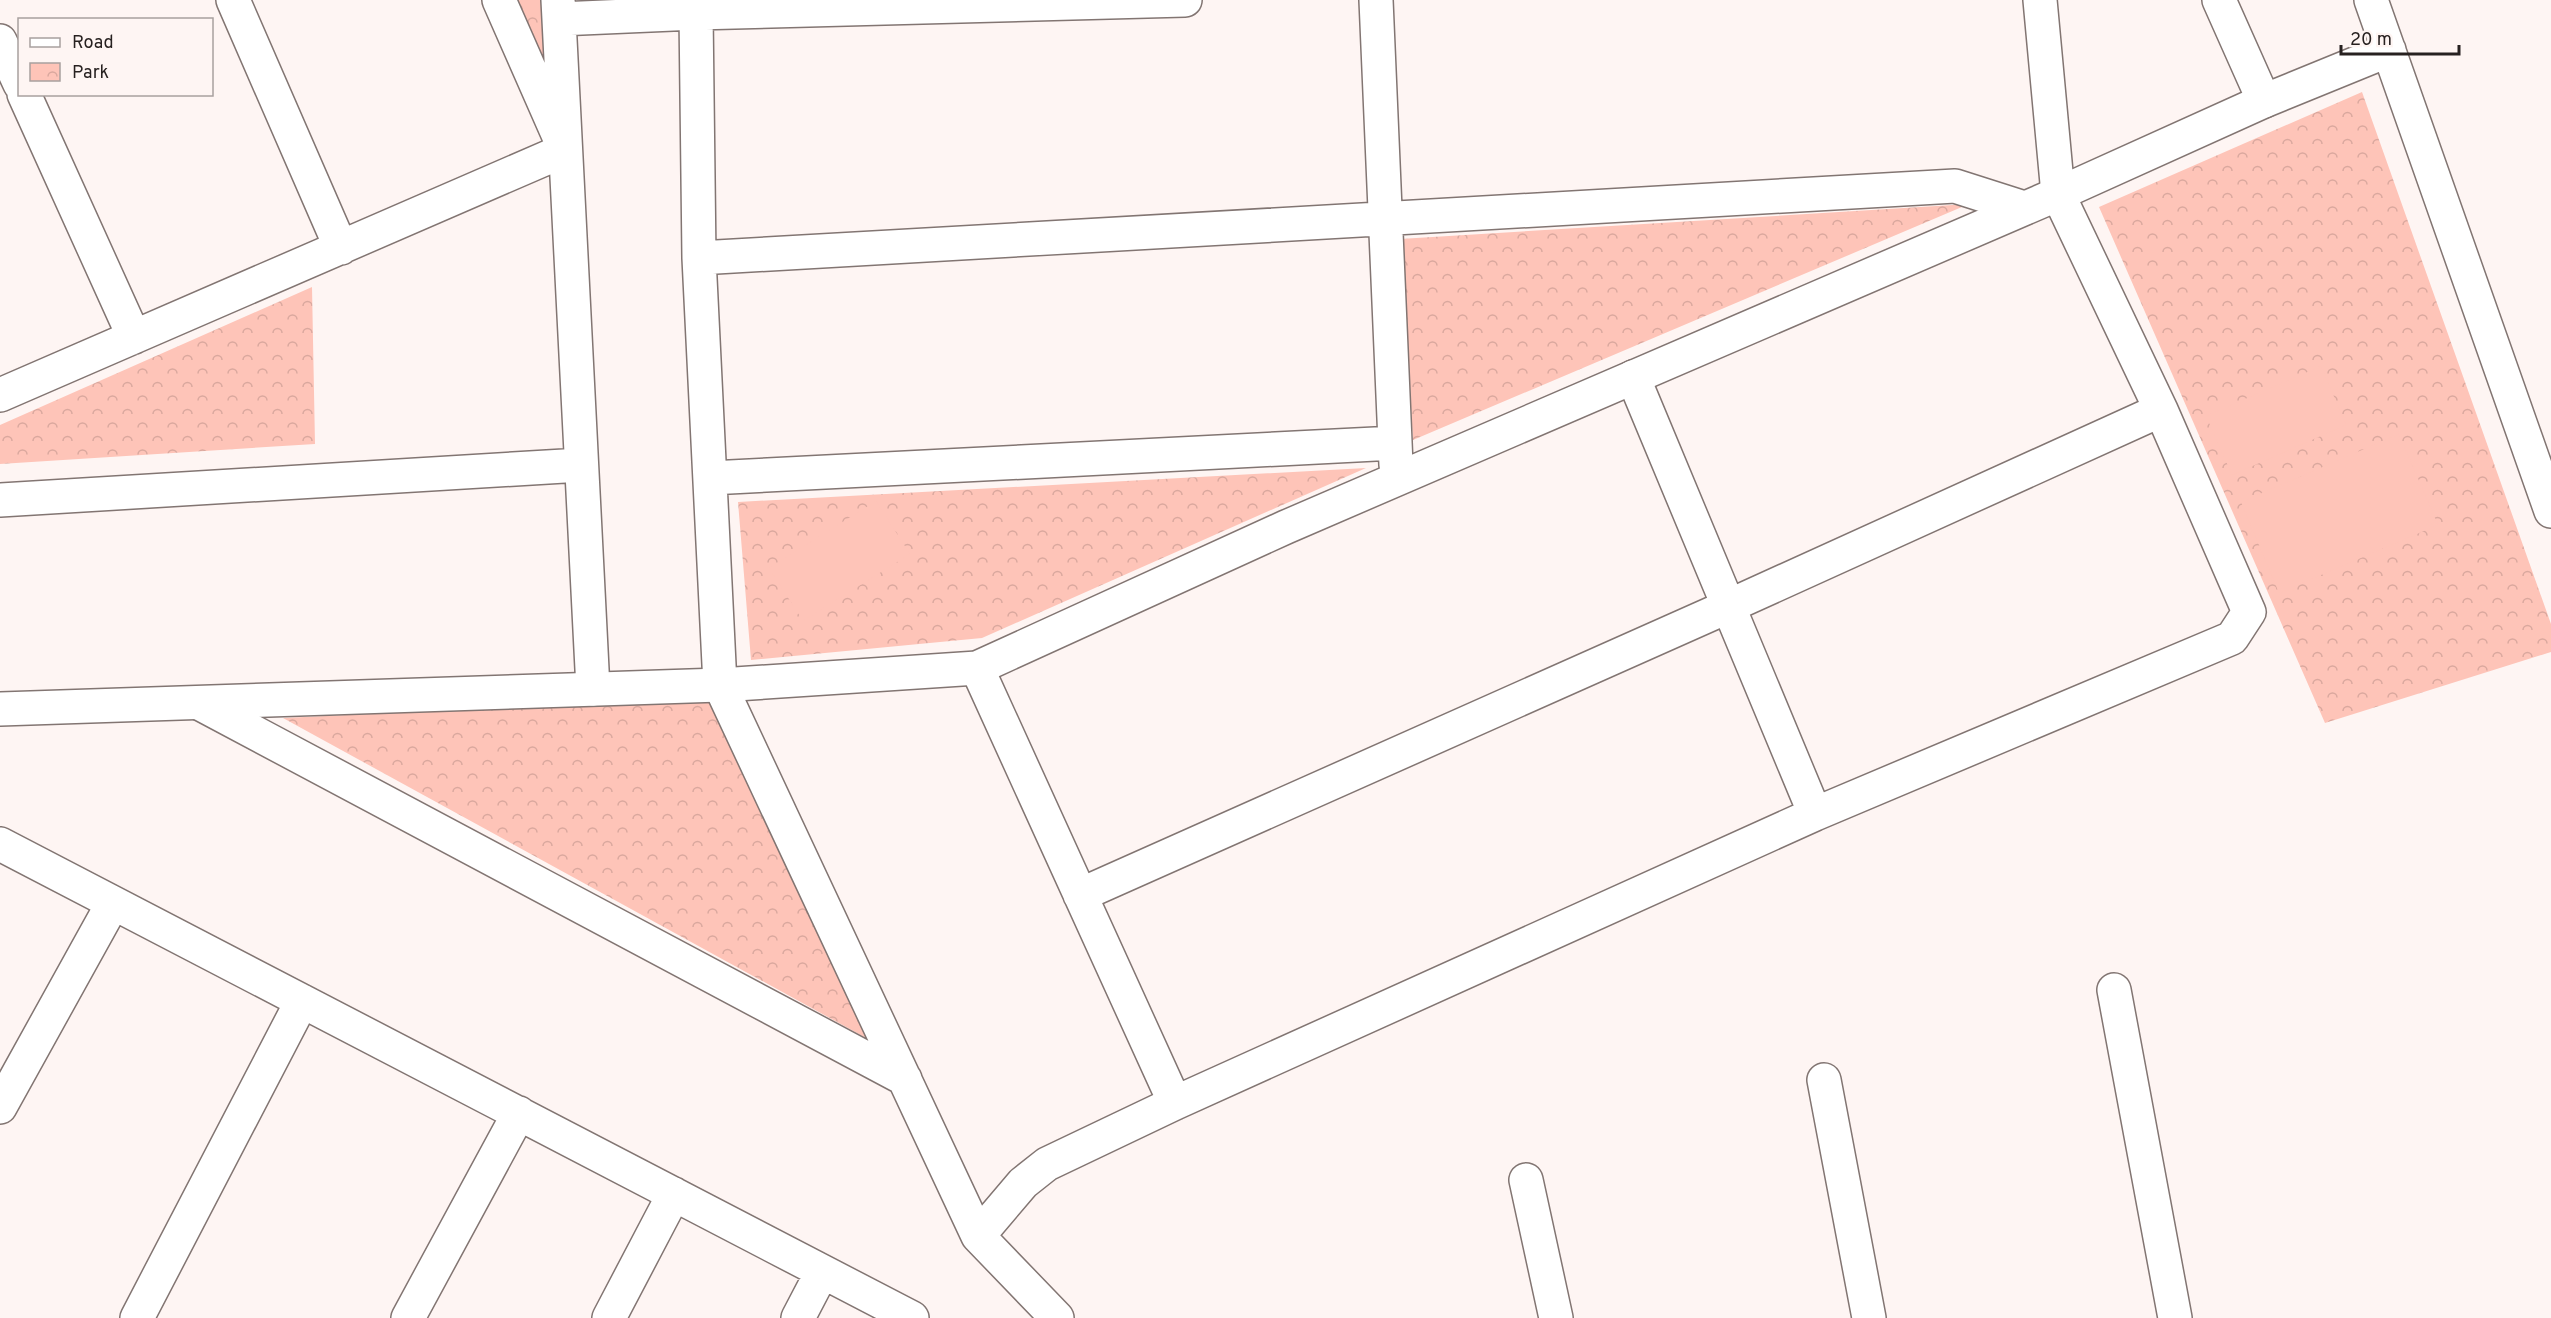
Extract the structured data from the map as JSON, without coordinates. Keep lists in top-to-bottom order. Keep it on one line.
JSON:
{"legend":["Road","Park"],"scale_bar":"20 m"}
